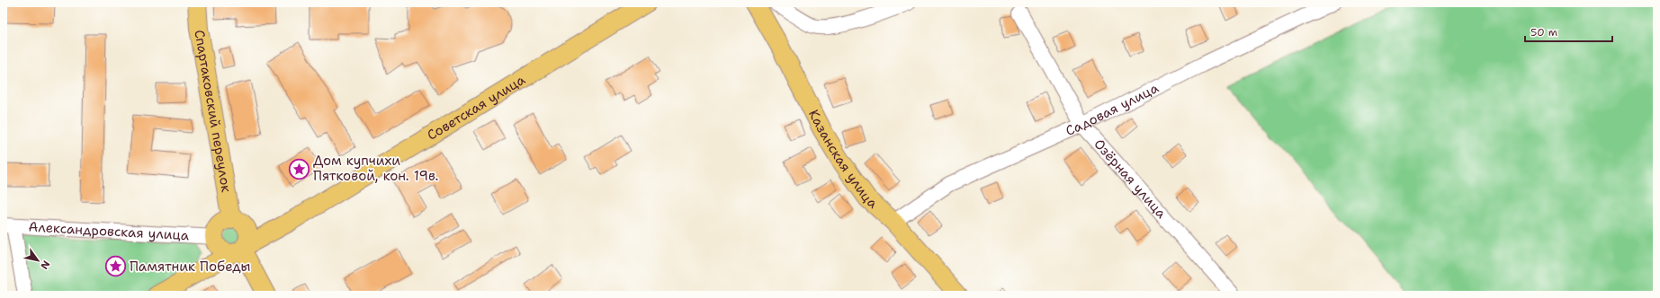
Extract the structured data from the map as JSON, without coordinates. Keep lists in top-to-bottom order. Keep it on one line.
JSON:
{"streets":{"main road":["Советская улица","Спартаковский переулок","Казанская улица"],"street":["Садовая улица","Озёрная улица","Александровская улица"]},"crossings":[["Советская улица","Спартаковский переулок"],["Советская улица","Александровская улица"],["Садовая улица","Казанская улица"],["Садовая улица","Озёрная улица"],["Спартаковский переулок","Александровская улица"]],"places":{"place":["Дом купчихи Пятковой, кон. 19в.","Памятник Победы"]},"scale_bar":"50 m","north":"bottom right"}
